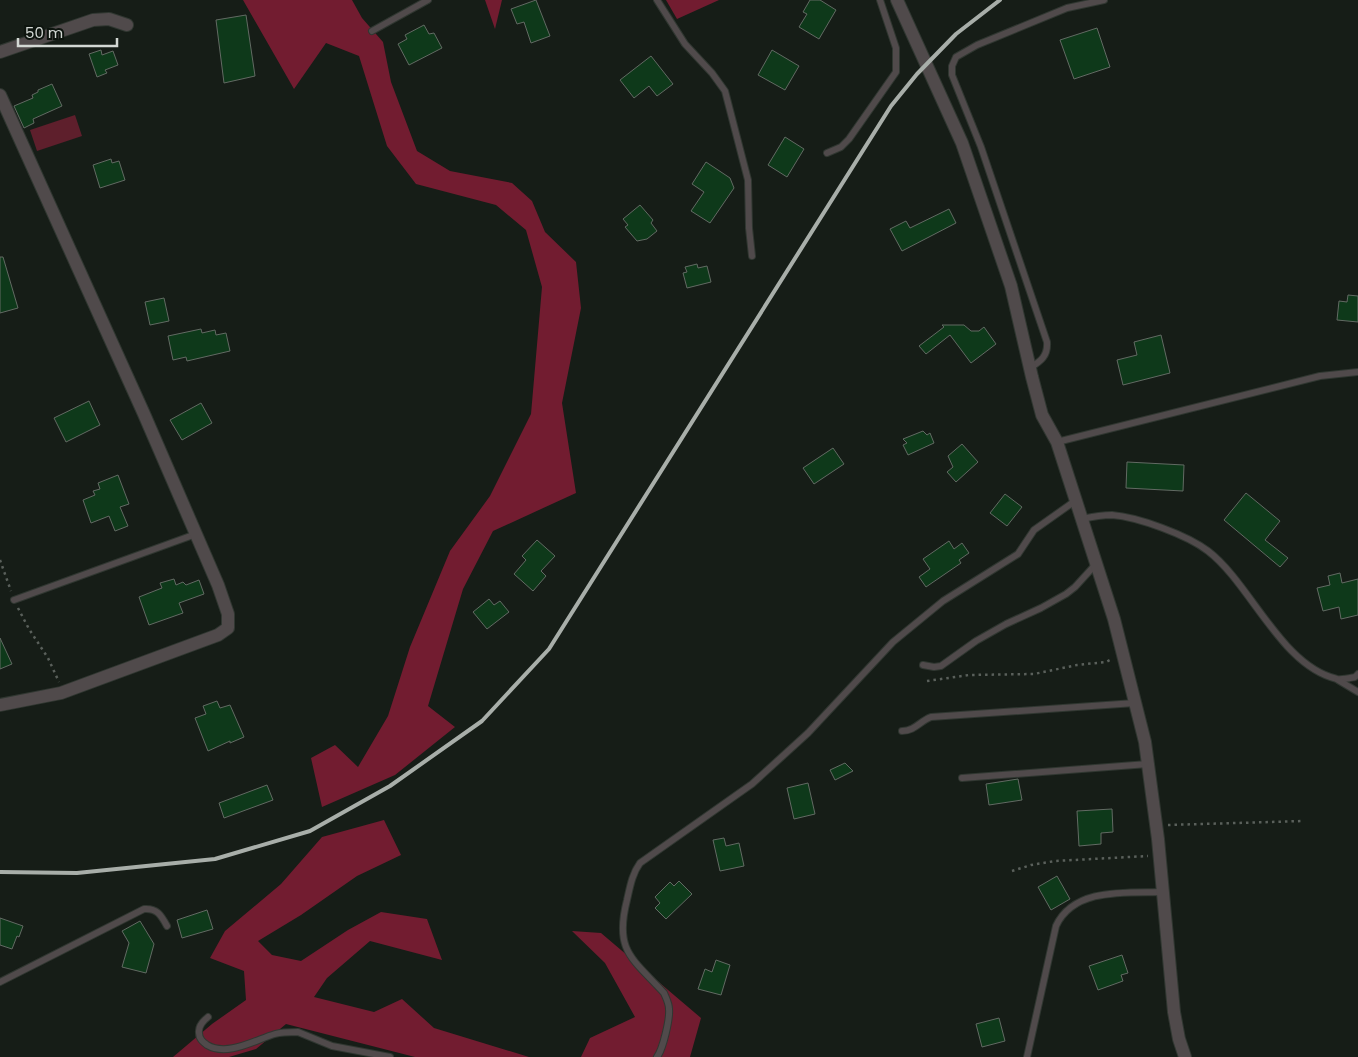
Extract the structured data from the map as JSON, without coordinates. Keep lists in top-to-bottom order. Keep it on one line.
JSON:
{"scale_bar":"50 m"}
